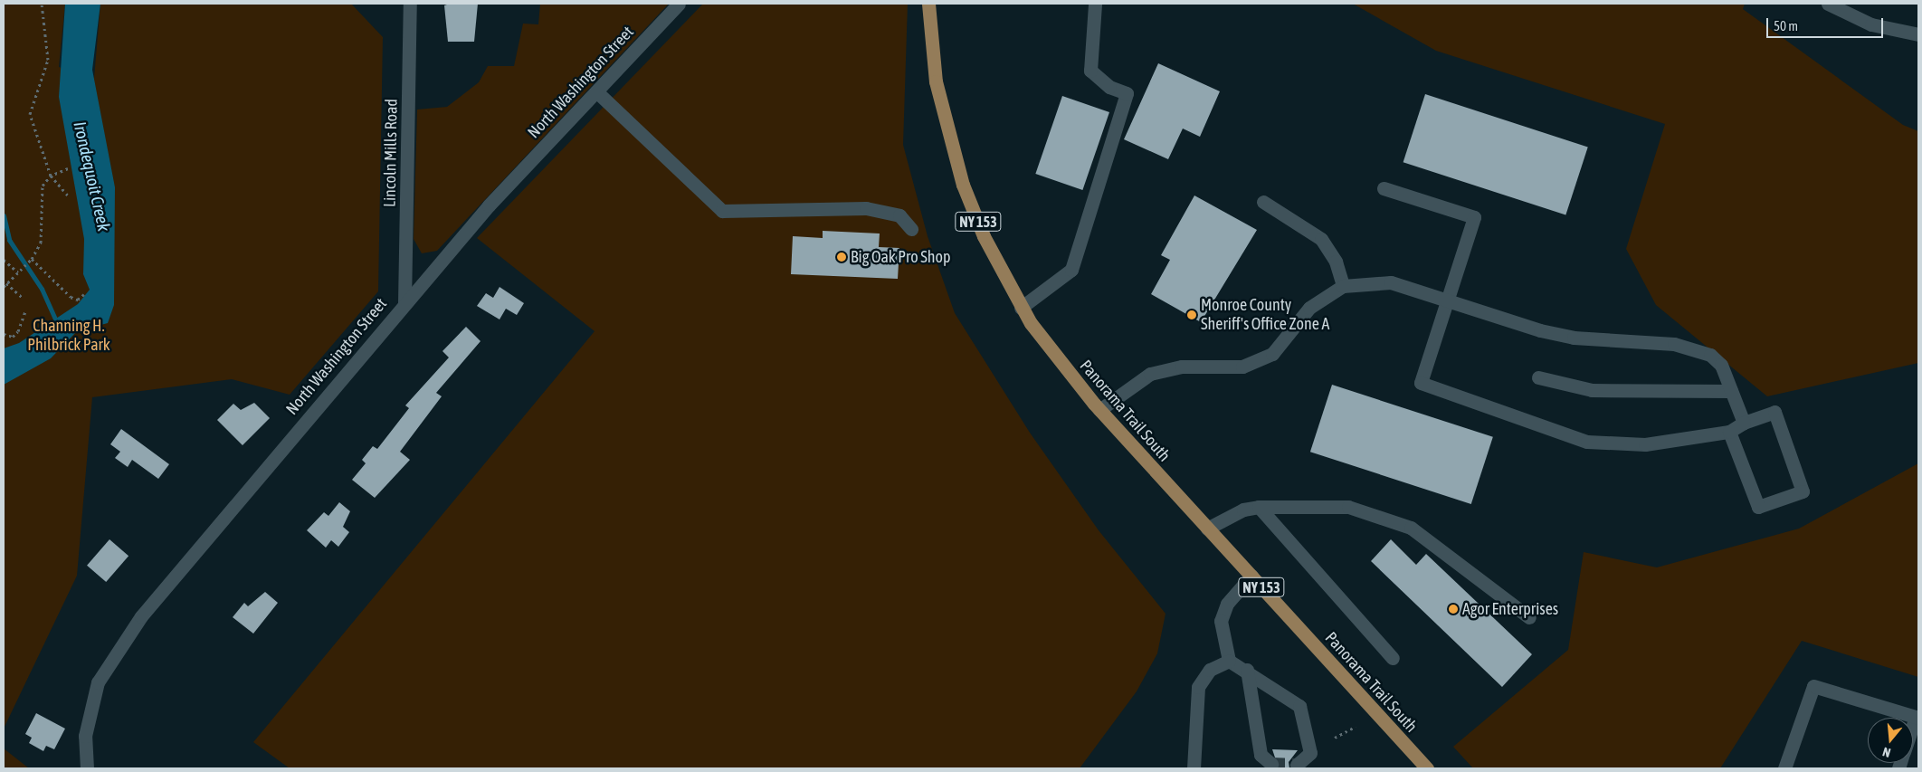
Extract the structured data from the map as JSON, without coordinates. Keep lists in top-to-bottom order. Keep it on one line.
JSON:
{"streets":{"main road":["NY 153","Panorama Trail South"],"street":["North Washington Street","Lincoln Mills Road"]},"crossings":[["North Washington Street","Lincoln Mills Road"]],"water":["Irondequoit Creek"],"parks":["Channing H. Philbrick Park"],"places":["Big Oak Pro Shop","Monroe County Sheriff's Office Zone A","Agor Enterprises"],"scale_bar":"50 m","north":"bottom"}
